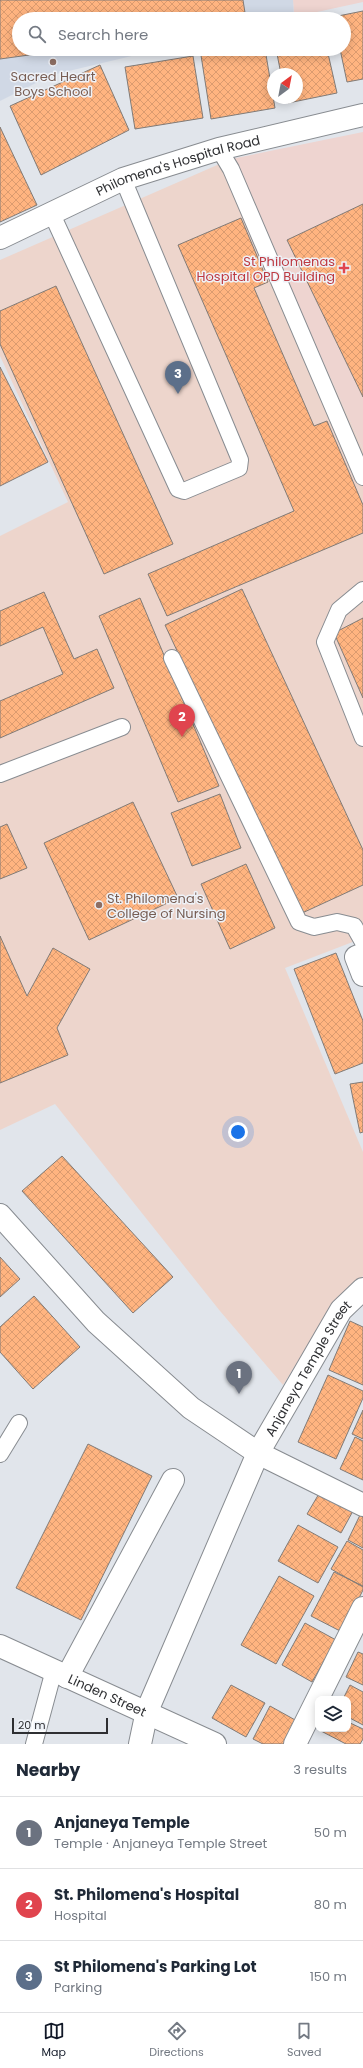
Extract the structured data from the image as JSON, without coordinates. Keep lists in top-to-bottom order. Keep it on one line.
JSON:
{"streets":{"street":["Philomena's Hospital Road","Anjaneya Temple Street","Linden Street"]},"crossings":[["Anjaneya Temple Street","Linden Street"]],"places":{"other":["Sacred Heart Boys School","St. Philomena's College of Nursing"],"health":["St Philomenas Hospital OPD Building"]},"scale_bar":"20 m","north":"top right","page":{"search":"Search here","pins":["3","2","1"],"scale":"20 m","heading":["Nearby","3 results"],"list":[{"mark":"1","name":"Anjaneya Temple","note":"Temple · Anjaneya Temple Street","value":"50 m"},{"mark":"2","name":"St. Philomena's Hospital","note":"Hospital","value":"80 m"},{"mark":"3","name":"St Philomena's Parking Lot","note":"Parking","value":"150 m"}],"nav":["Map","Directions","Saved"]}}
